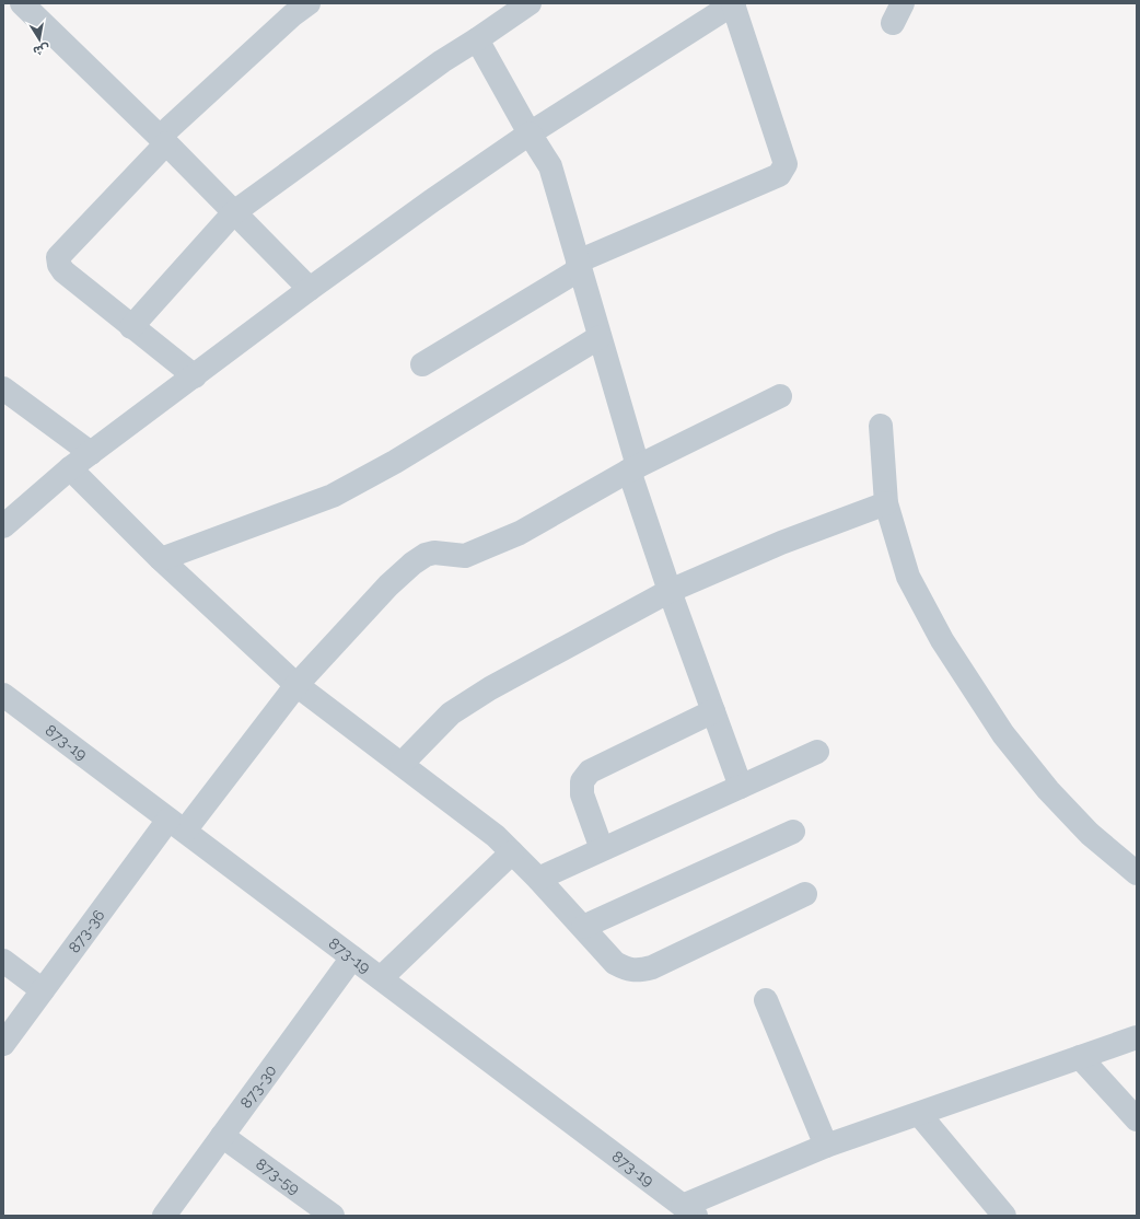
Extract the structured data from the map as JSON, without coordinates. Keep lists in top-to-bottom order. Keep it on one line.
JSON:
{"streets":{"street":["873-19","873-36","873-30","873-59"]},"crossings":[["873-19","873-36"],["873-19","873-30"],["873-30","873-59"]],"north":"bottom"}
